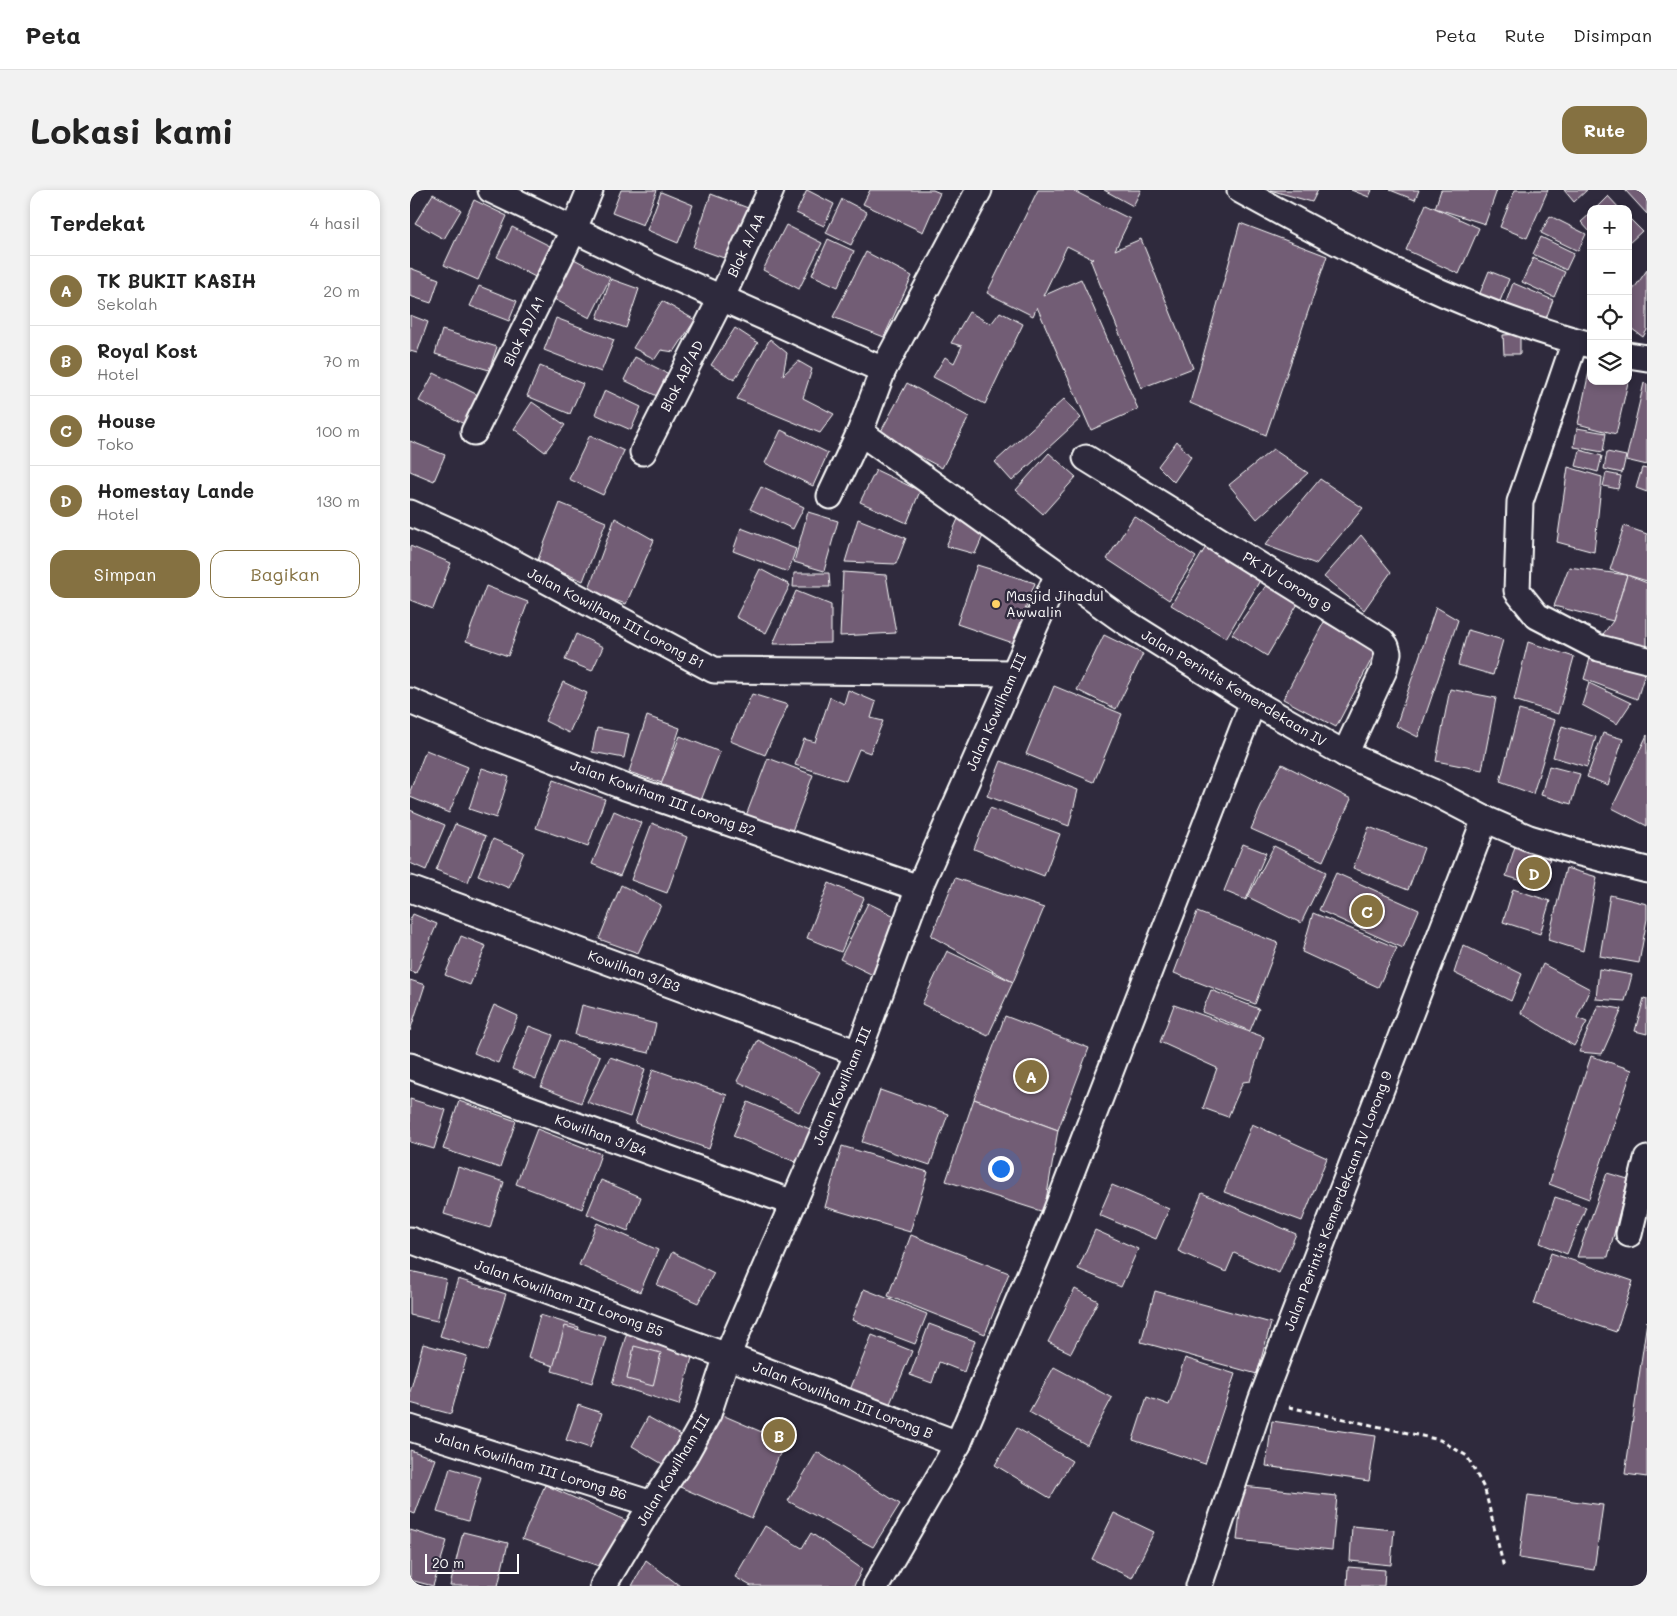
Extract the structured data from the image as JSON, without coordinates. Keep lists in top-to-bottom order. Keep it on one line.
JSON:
{"streets":{"street":["Blok A/AA","Blok AD/A1","Blok AB/AD","PK IV Lorong 9","Jalan Kowilham III Lorong B1","Jalan Perintis Kemerdekaan IV","Jalan Kowilham III","Jalan Kowiham III Lorong B2","Kowilhan 3/B3","Kowilhan 3/B4","Jalan Perintis Kemerdekaan IV Lorong 9","Jalan Kowilham III Lorong B5","Jalan Kowilham III Lorong B","Jalan Kowilham III Lorong B6"]},"crossings":[["Blok A/AA","Blok AB/AD"],["PK IV Lorong 9","Jalan Perintis Kemerdekaan IV"],["Jalan Kowilham III Lorong B1","Jalan Kowilham III"],["Jalan Perintis Kemerdekaan IV","Jalan Kowilham III"],["Jalan Perintis Kemerdekaan IV","Jalan Perintis Kemerdekaan IV Lorong 9"],["Jalan Kowilham III","Jalan Kowiham III Lorong B2"],["Jalan Kowilham III","Kowilhan 3/B3"],["Jalan Kowilham III","Kowilhan 3/B4"],["Jalan Kowilham III","Jalan Kowilham III Lorong B5"],["Jalan Kowilham III","Jalan Kowilham III Lorong B"],["Jalan Kowilham III","Jalan Kowilham III Lorong B6"],["Jalan Kowilham III Lorong B5","Jalan Kowilham III Lorong B"]],"places":["Masjid Jihadul Awwalin"],"scale_bar":"20 m","page":{"header":"Peta","nav":["Peta","Rute","Disimpan"],"buttons":["Rute",["Simpan","Bagikan"]],"title":"Lokasi kami","heading":["Terdekat","4 hasil"],"map_buttons":["+","−"],"list":[{"mark":"A","name":"TK BUKIT KASIH","note":"Sekolah","value":"20 m"},{"mark":"B","name":"Royal Kost","note":"Hotel","value":"70 m"},{"mark":"C","name":"House","note":"Toko","value":"100 m"},{"mark":"D","name":"Homestay Lande","note":"Hotel","value":"130 m"}],"pins":["D","C","A","B"],"scale":"20 m"}}
